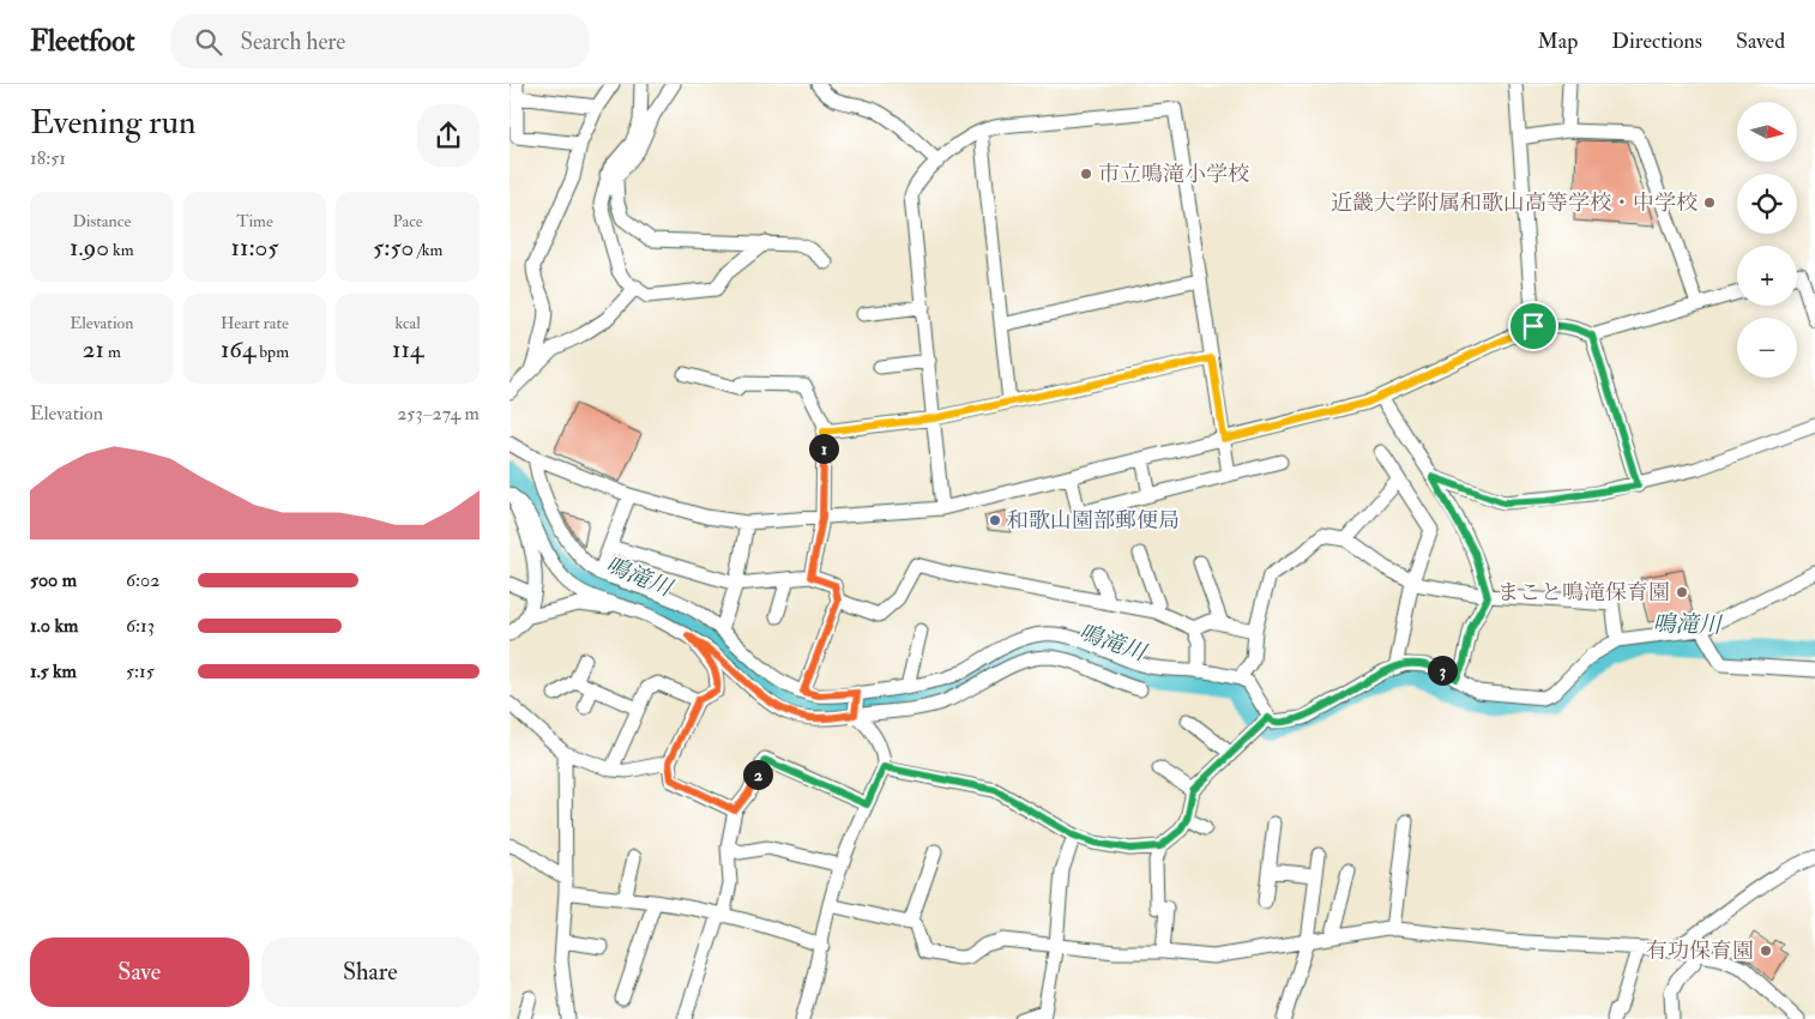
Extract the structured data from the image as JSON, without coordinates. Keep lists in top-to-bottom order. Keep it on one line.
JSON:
{"water":["鳴滝川"],"places":["市立鳴滝小学校","近畿大学附属和歌山高等学校・中学校","和歌山園部郵便局","まこと鳴滝保育園","有功保育園"],"north":"right","page":{"header":"Fleetfoot","search":"Search here","nav":["Map","Directions","Saved"],"heading":["Evening run","18:51"],"map_buttons":["+","−"],"stats":[["Distance","1.90 km"],["Time","11:05"],["Pace","5:50 /km"],["Elevation","21 m"],["Heart rate","164 bpm"],["kcal","114"]],"chart":["Elevation","253–274 m"],"pins":["1","3","2"],"list":[{"name":"500 m","note":"6:02"},{"name":"1.0 km","note":"6:13"},{"name":"1.5 km","note":"5:15"}],"buttons":["Save","Share"]}}
